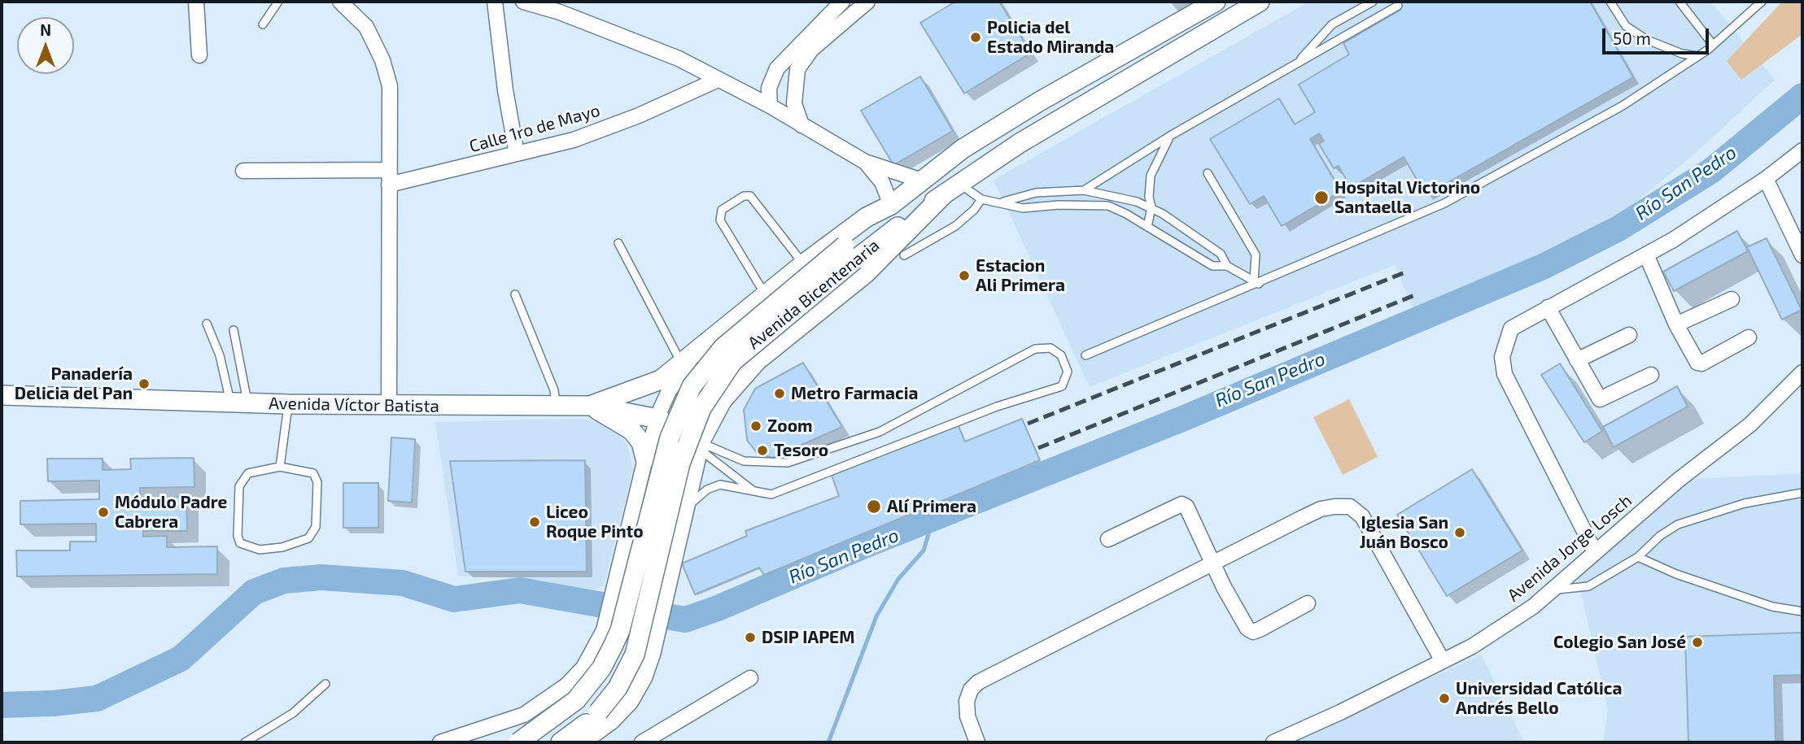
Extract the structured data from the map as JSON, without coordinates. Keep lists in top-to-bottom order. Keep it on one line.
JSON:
{"streets":{"main road":["Avenida Bicentenaria","Avenida Víctor Batista"],"street":["Calle 1ro de Mayo","Avenida Jorge Losch"]},"water":["Río San Pedro"],"places":["Policia del Estado Miranda","Hospital Victorino Santaella","Estacion Ali Primera","Panadería Delicia del Pan","Metro Farmacia","Zoom","Tesoro","Alí Primera","Módulo Padre Cabrera","Liceo Roque Pinto","Iglesia San Juán Bosco","DSIP IAPEM","Colegio San José","Universidad Católica Andrés Bello"],"scale_bar":"50 m","north":"top"}
